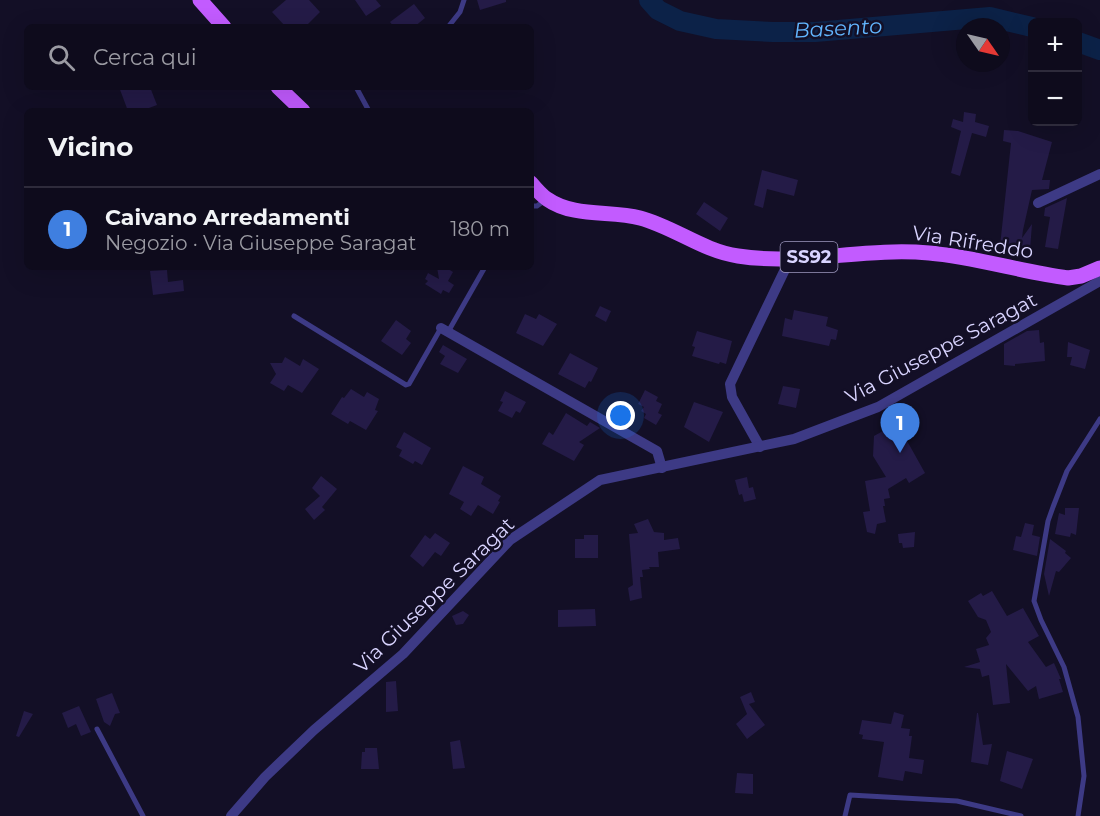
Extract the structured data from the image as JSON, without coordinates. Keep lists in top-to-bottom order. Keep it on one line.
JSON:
{"streets":{"main road":["Via Rifreddo","SS92"],"street":["Via Giuseppe Saragat"]},"water":["Basento"],"north":"bottom right","page":{"map_buttons":["+","−"],"search":"Cerca qui","heading":"Vicino","list":[{"mark":"1","name":"Caivano Arredamenti","note":"Negozio · Via Giuseppe Saragat","value":"180 m"}],"pins":"1"}}
